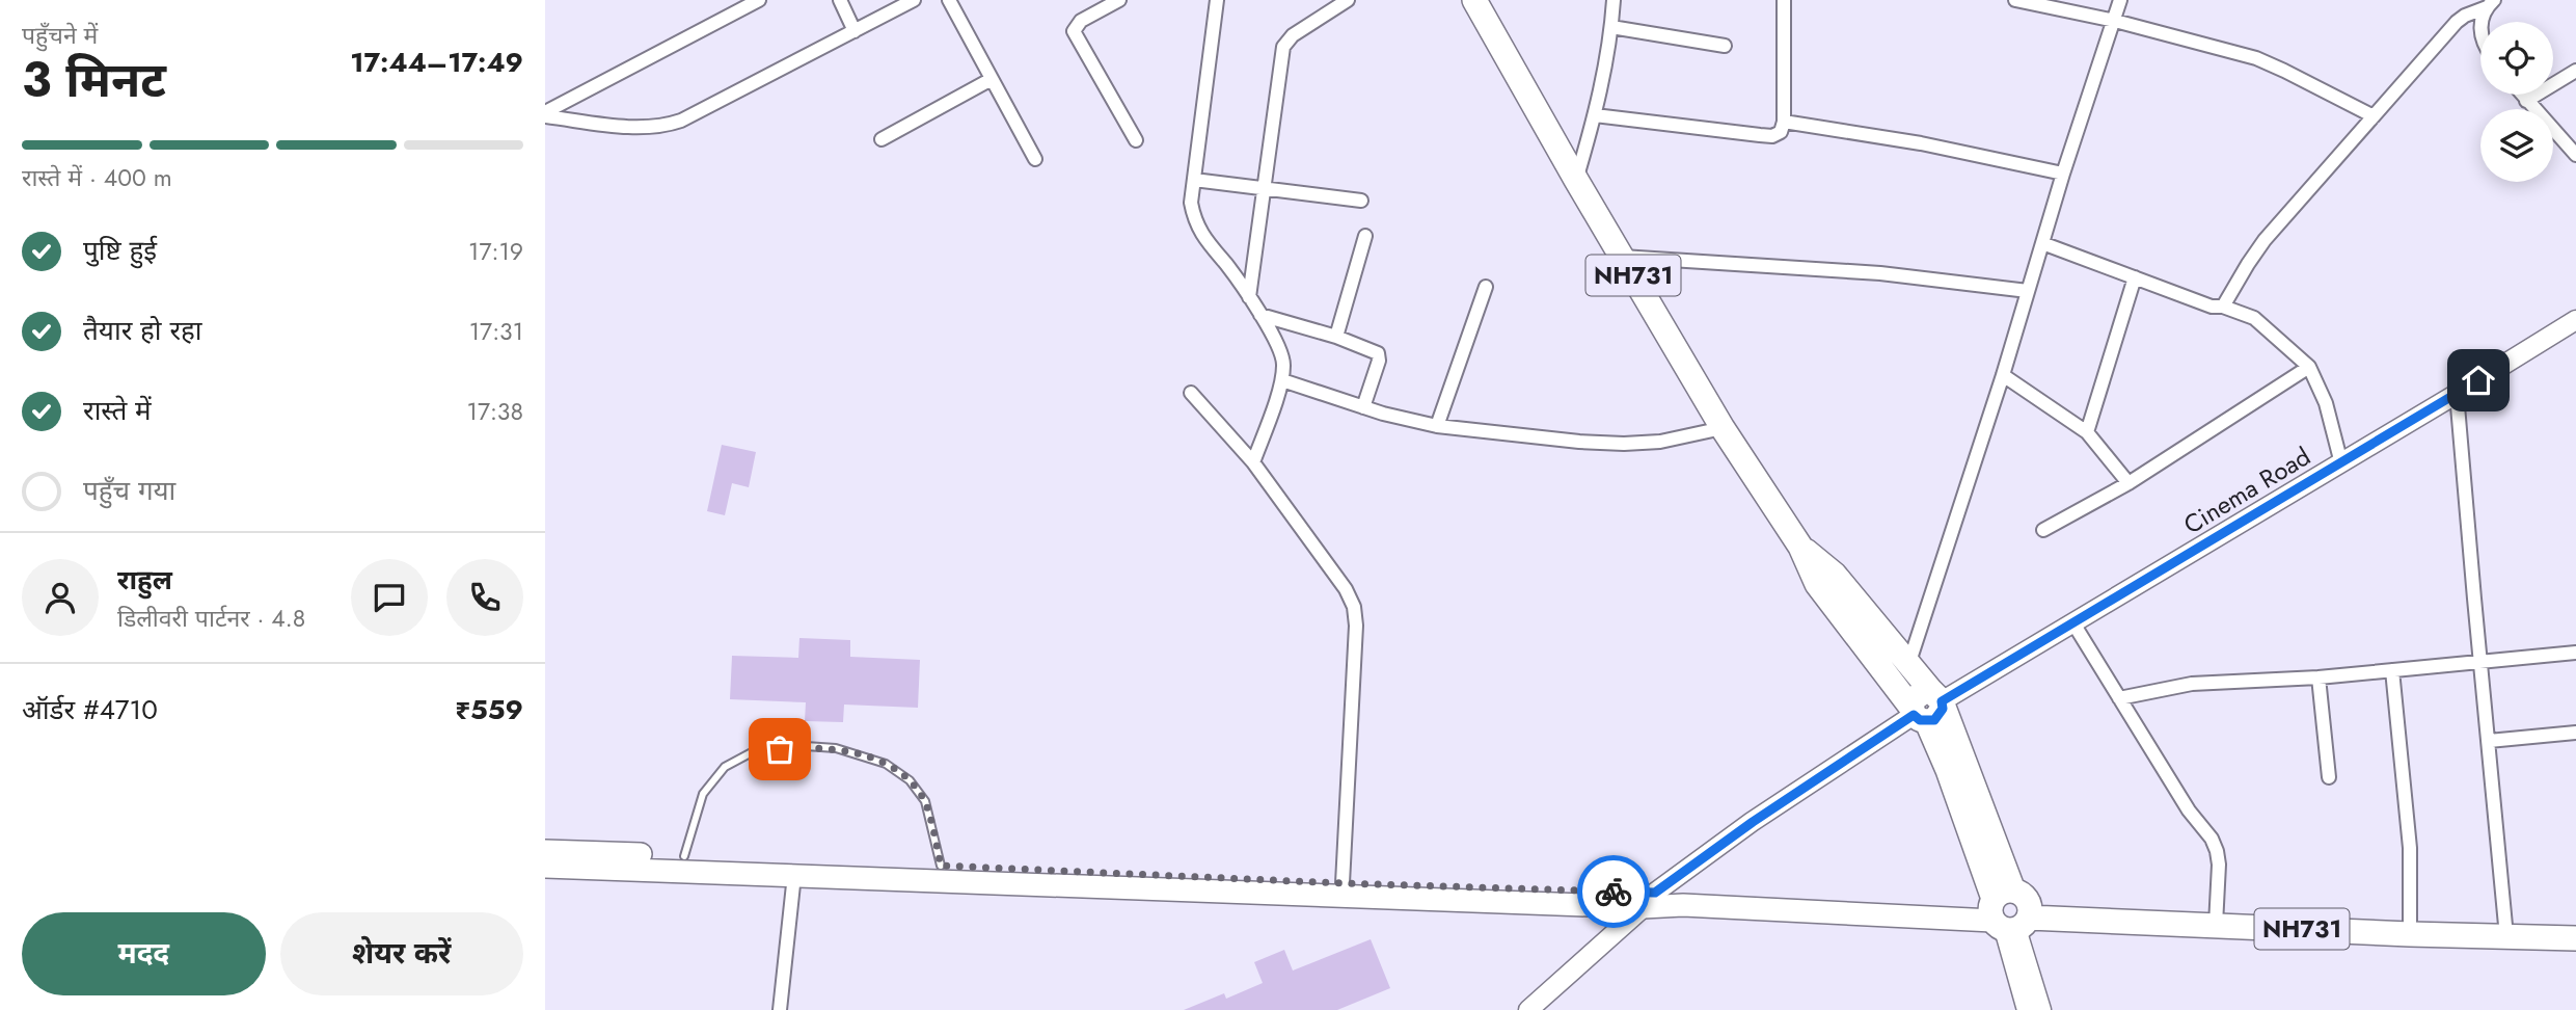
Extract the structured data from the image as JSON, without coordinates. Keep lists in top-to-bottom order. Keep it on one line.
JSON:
{"streets":{"highway":["NH731"],"street":["Cinema Road"]},"crossings":[["NH731","Cinema Road"]],"page":{"heading":["3 मिनट","पहुँचने में","17:44–17:49"],"panel":["राहुल","डिलीवरी पार्टनर · 4.8","ऑर्डर #4710","₹559"],"bar":"रास्ते में · 400 m","list":[["पुष्टि हुई","17:19"],["तैयार हो रहा","17:31"],["रास्ते में","17:38"],"पहुँच गया"],"buttons":["मदद","शेयर करें"]}}
